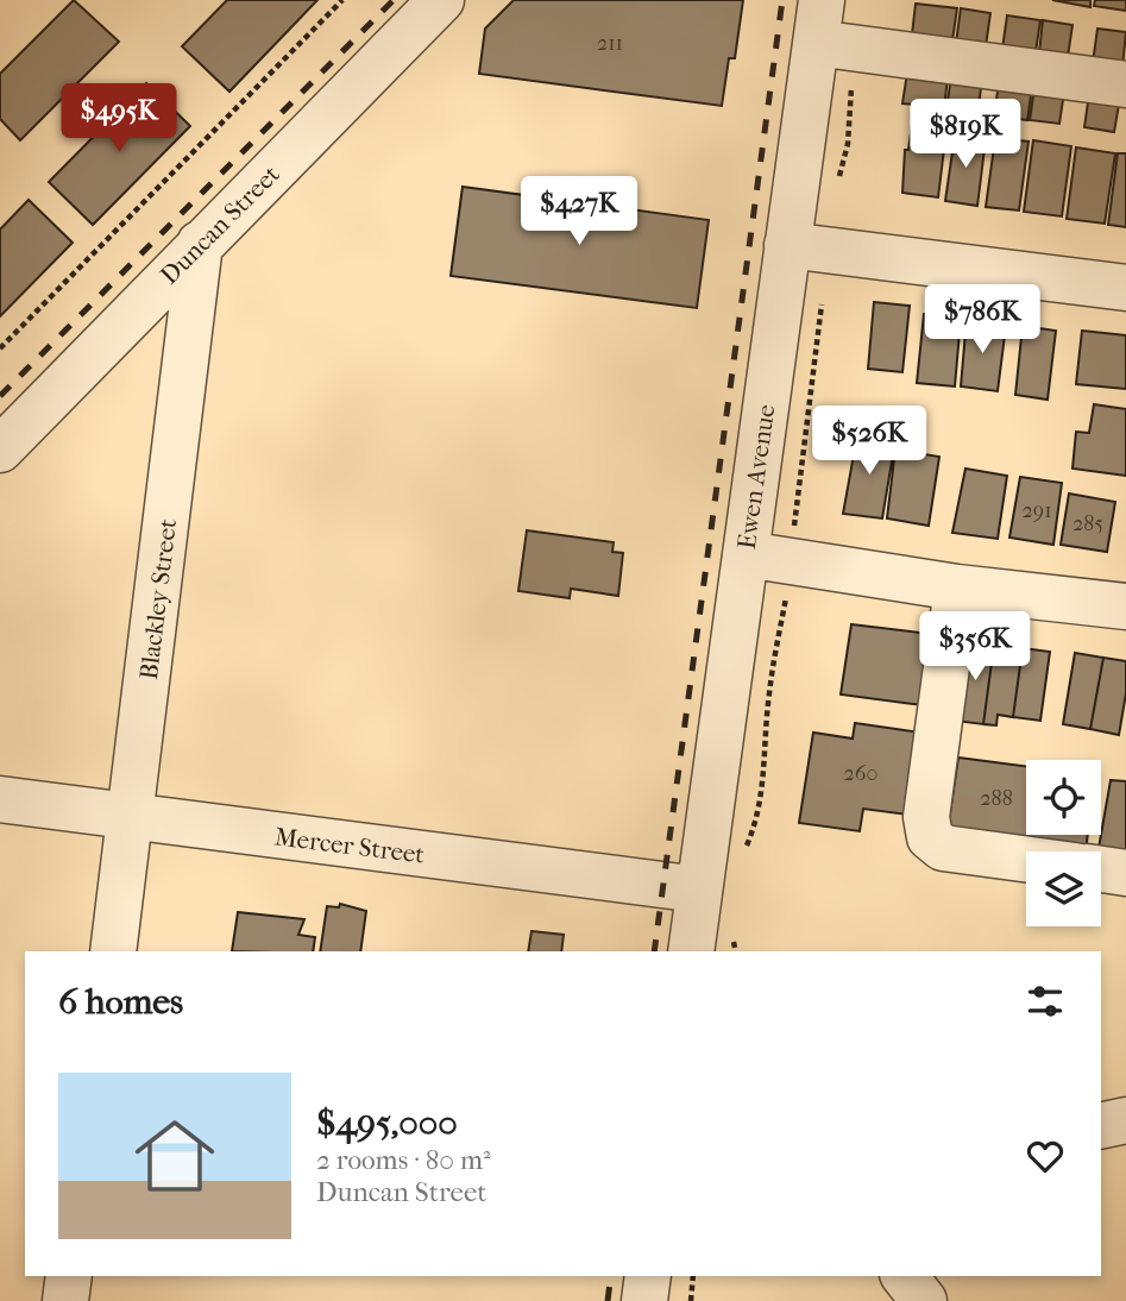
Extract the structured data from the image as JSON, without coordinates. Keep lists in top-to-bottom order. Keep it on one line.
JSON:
{"streets":{"street":["Duncan Street","Ewen Avenue","Blackley Street","Mercer Street"]},"crossings":[["Duncan Street","Blackley Street"],["Ewen Avenue","Mercer Street"],["Blackley Street","Mercer Street"]],"house_numbers":["211","291","285","260","288"],"page":{"price":["$495K","$819K","$427K","$786K","$526K","$356K"],"heading":"6 homes","list":[{"name":"$495,000","note":"2 rooms · 80 m² · Duncan Street"}]}}
